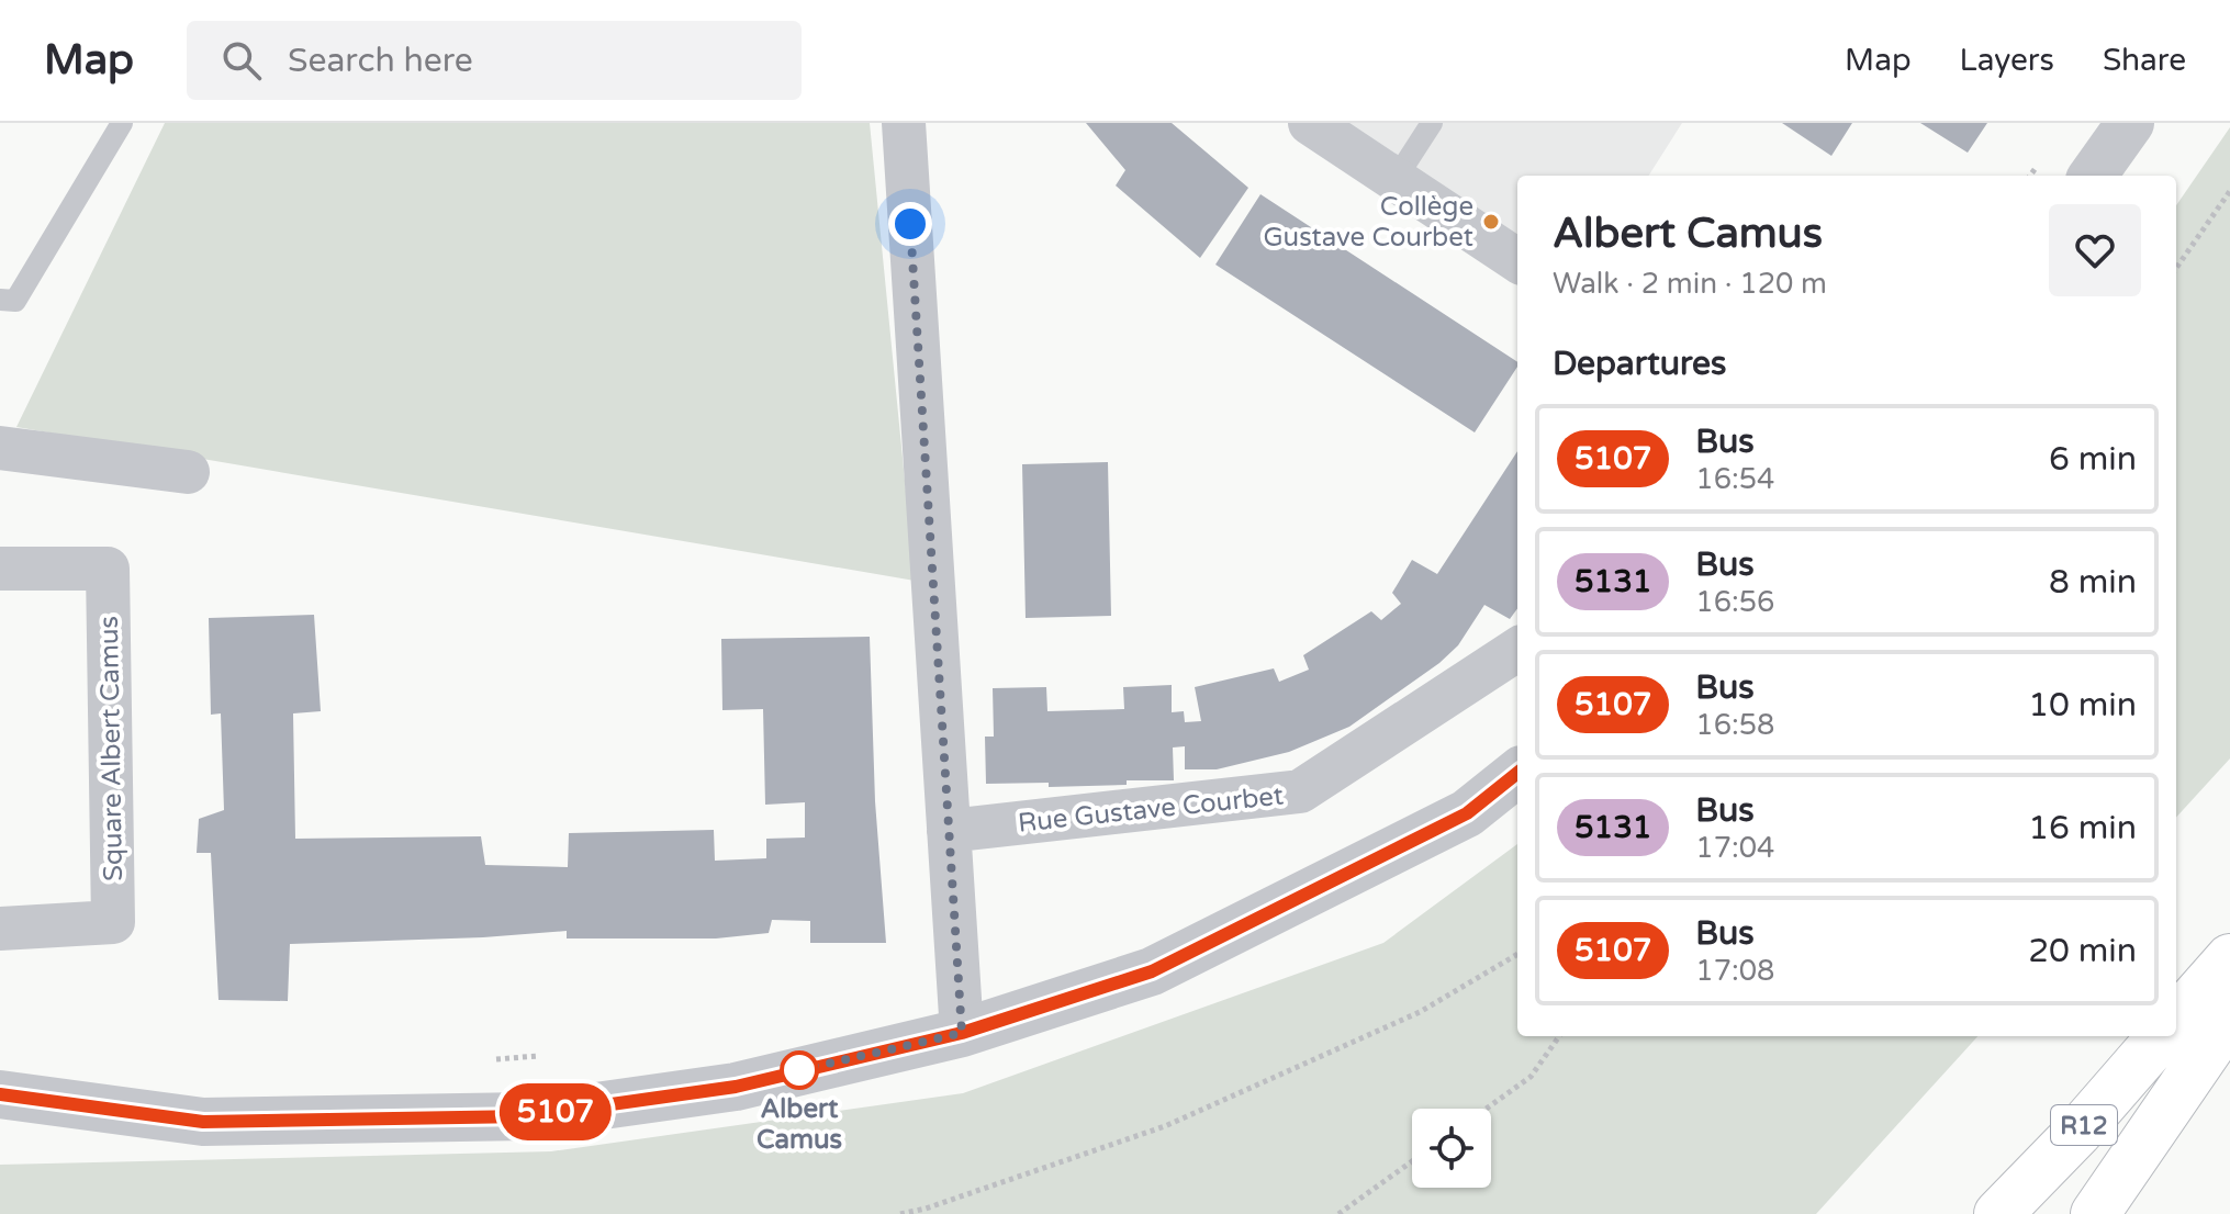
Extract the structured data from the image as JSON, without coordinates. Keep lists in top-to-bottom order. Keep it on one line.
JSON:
{"streets":{"main road":["R12"],"street":["Square Albert Camus","Rue Gustave Courbet"]},"places":["Collège Gustave Courbet","Albert Camus"],"lines":["bus line 5107"],"page":{"header":"Map","search":"Search here","nav":["Map","Layers","Share"],"on_map":"5107","heading":[["Albert Camus","Walk · 2 min · 120 m"],"Departures"],"list":[{"mark":"5107","name":"Bus","note":"16:54","value":"6 min"},{"mark":"5131","name":"Bus","note":"16:56","value":"8 min"},{"mark":"5107","name":"Bus","note":"16:58","value":"10 min"},{"mark":"5131","name":"Bus","note":"17:04","value":"16 min"},{"mark":"5107","name":"Bus","note":"17:08","value":"20 min"}]}}
